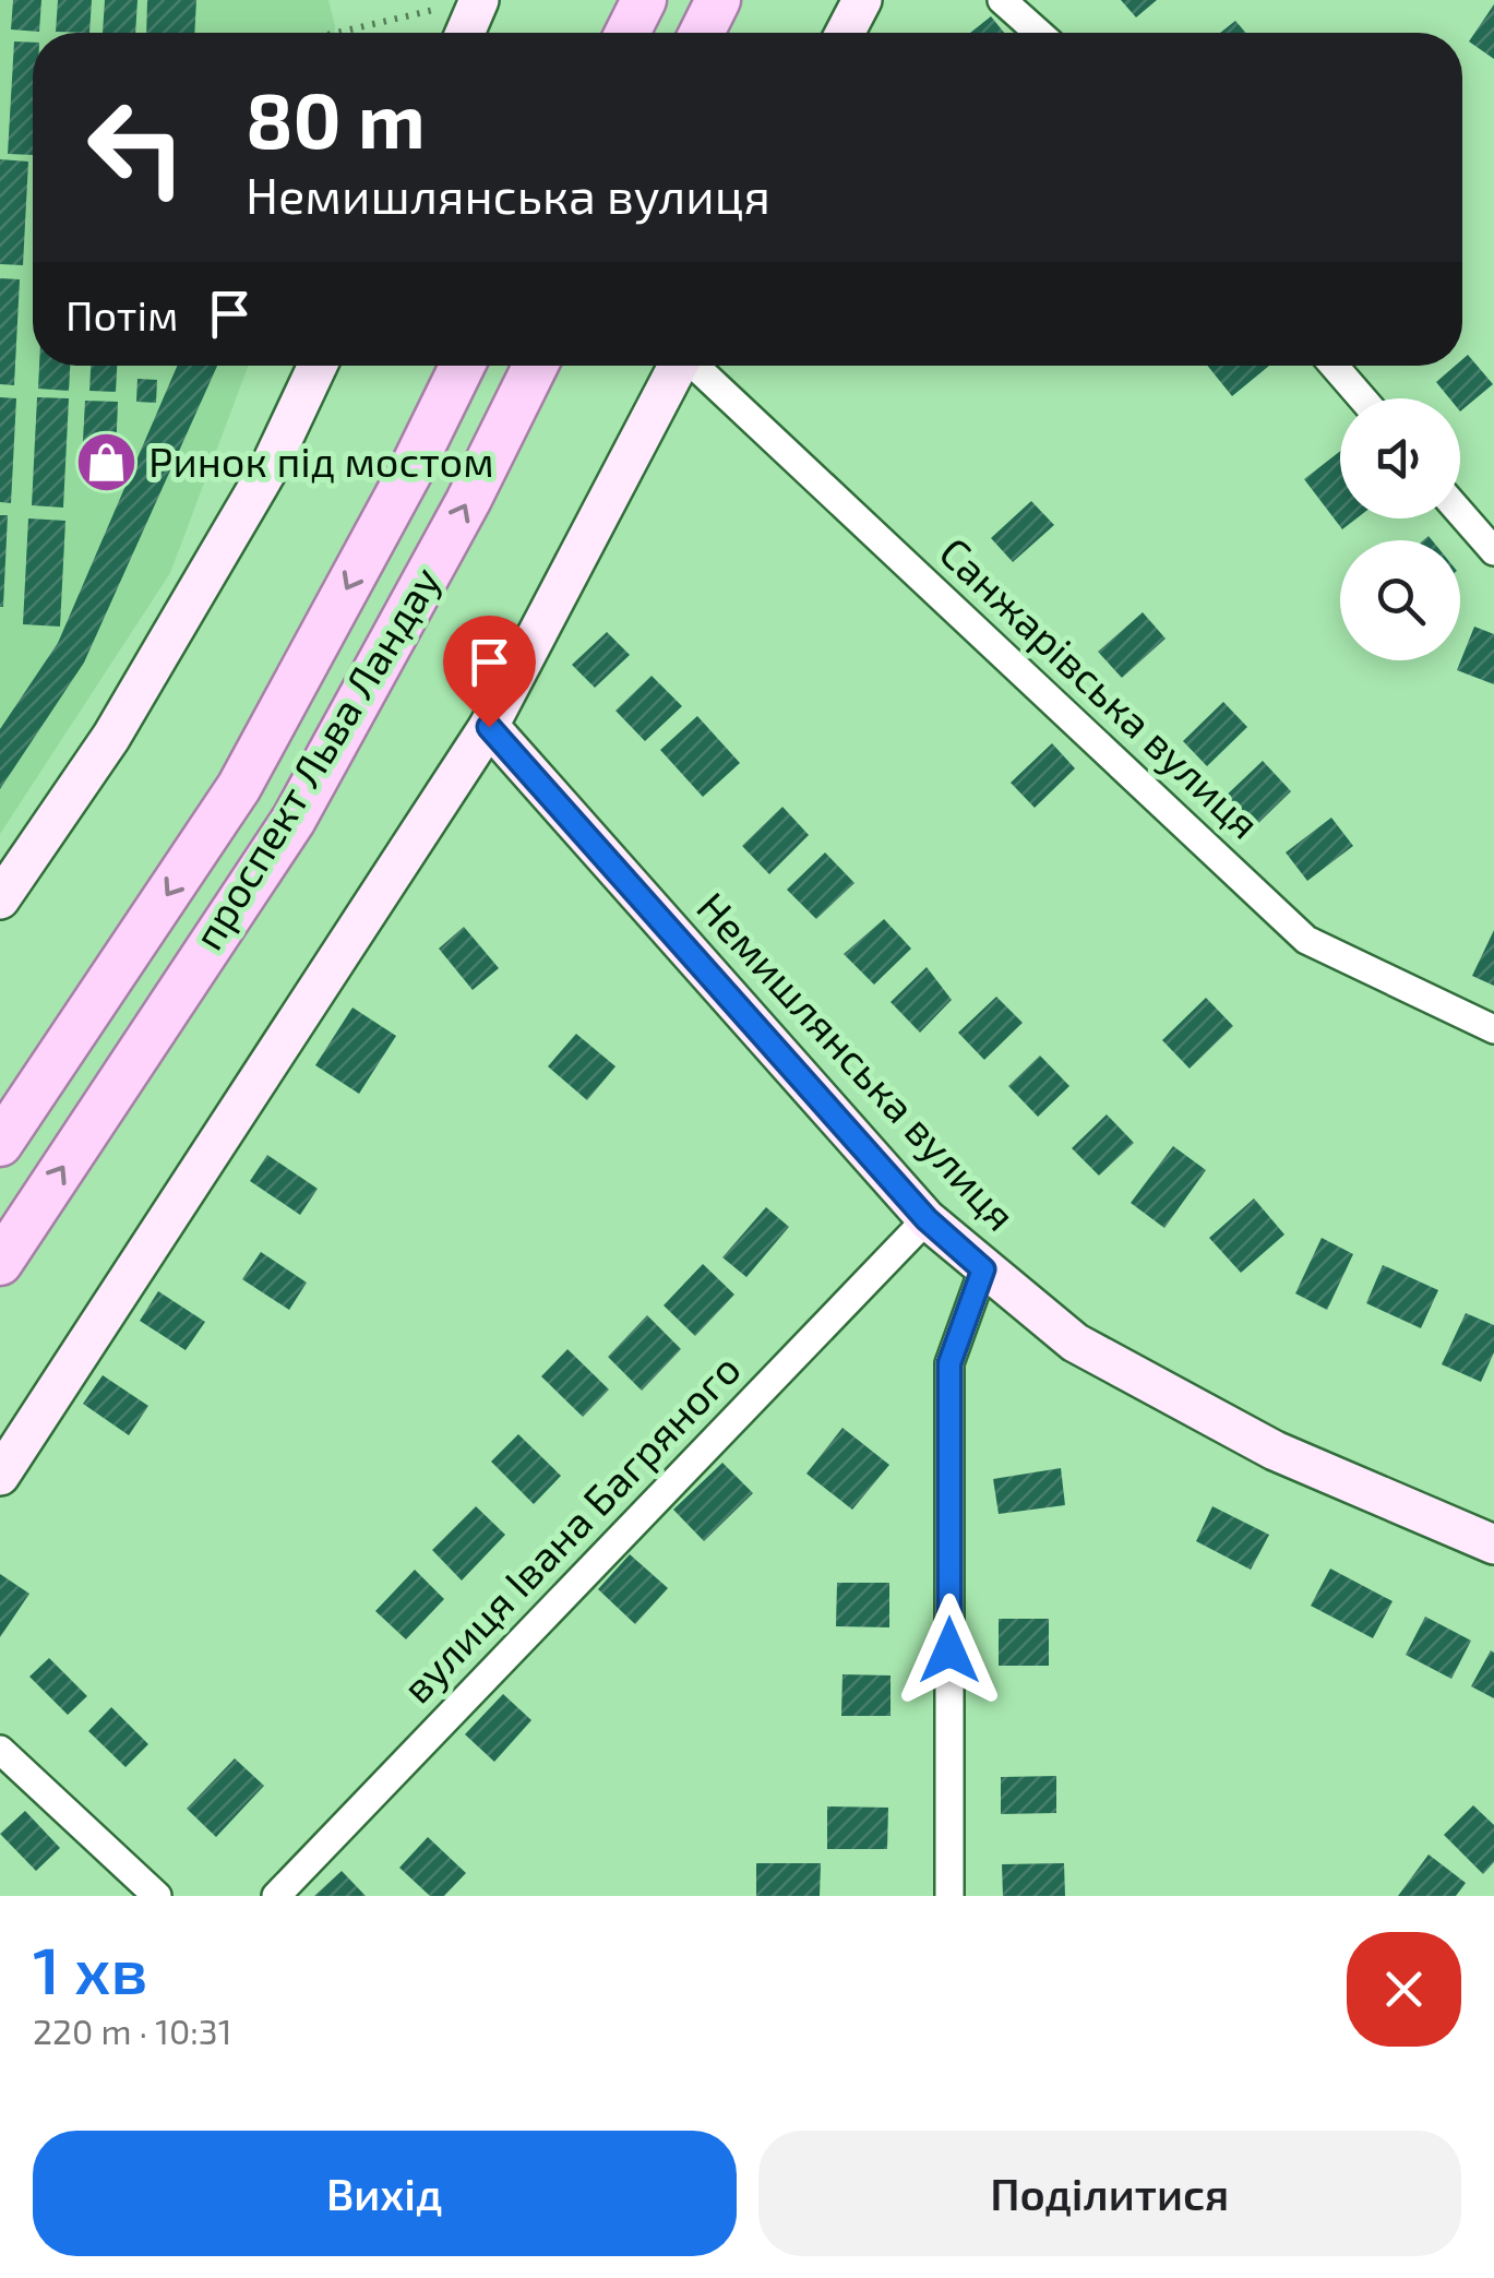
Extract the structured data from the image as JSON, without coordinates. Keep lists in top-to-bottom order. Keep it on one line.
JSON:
{"streets":{"main road":["проспект Льва Ландау"],"street":["Санжарівська вулиця","Немишлянська вулиця","вулиця Івана Багряного"]},"crossings":[["Немишлянська вулиця","вулиця Івана Багряного"]],"places":{"shop":["Ринок під мостом"]},"page":{"turn":["80 m","Немишлянська вулиця"],"then":"Потім","heading":["1 хв","220 m · 10:31"],"buttons":["Вихід","Поділитися"]}}
